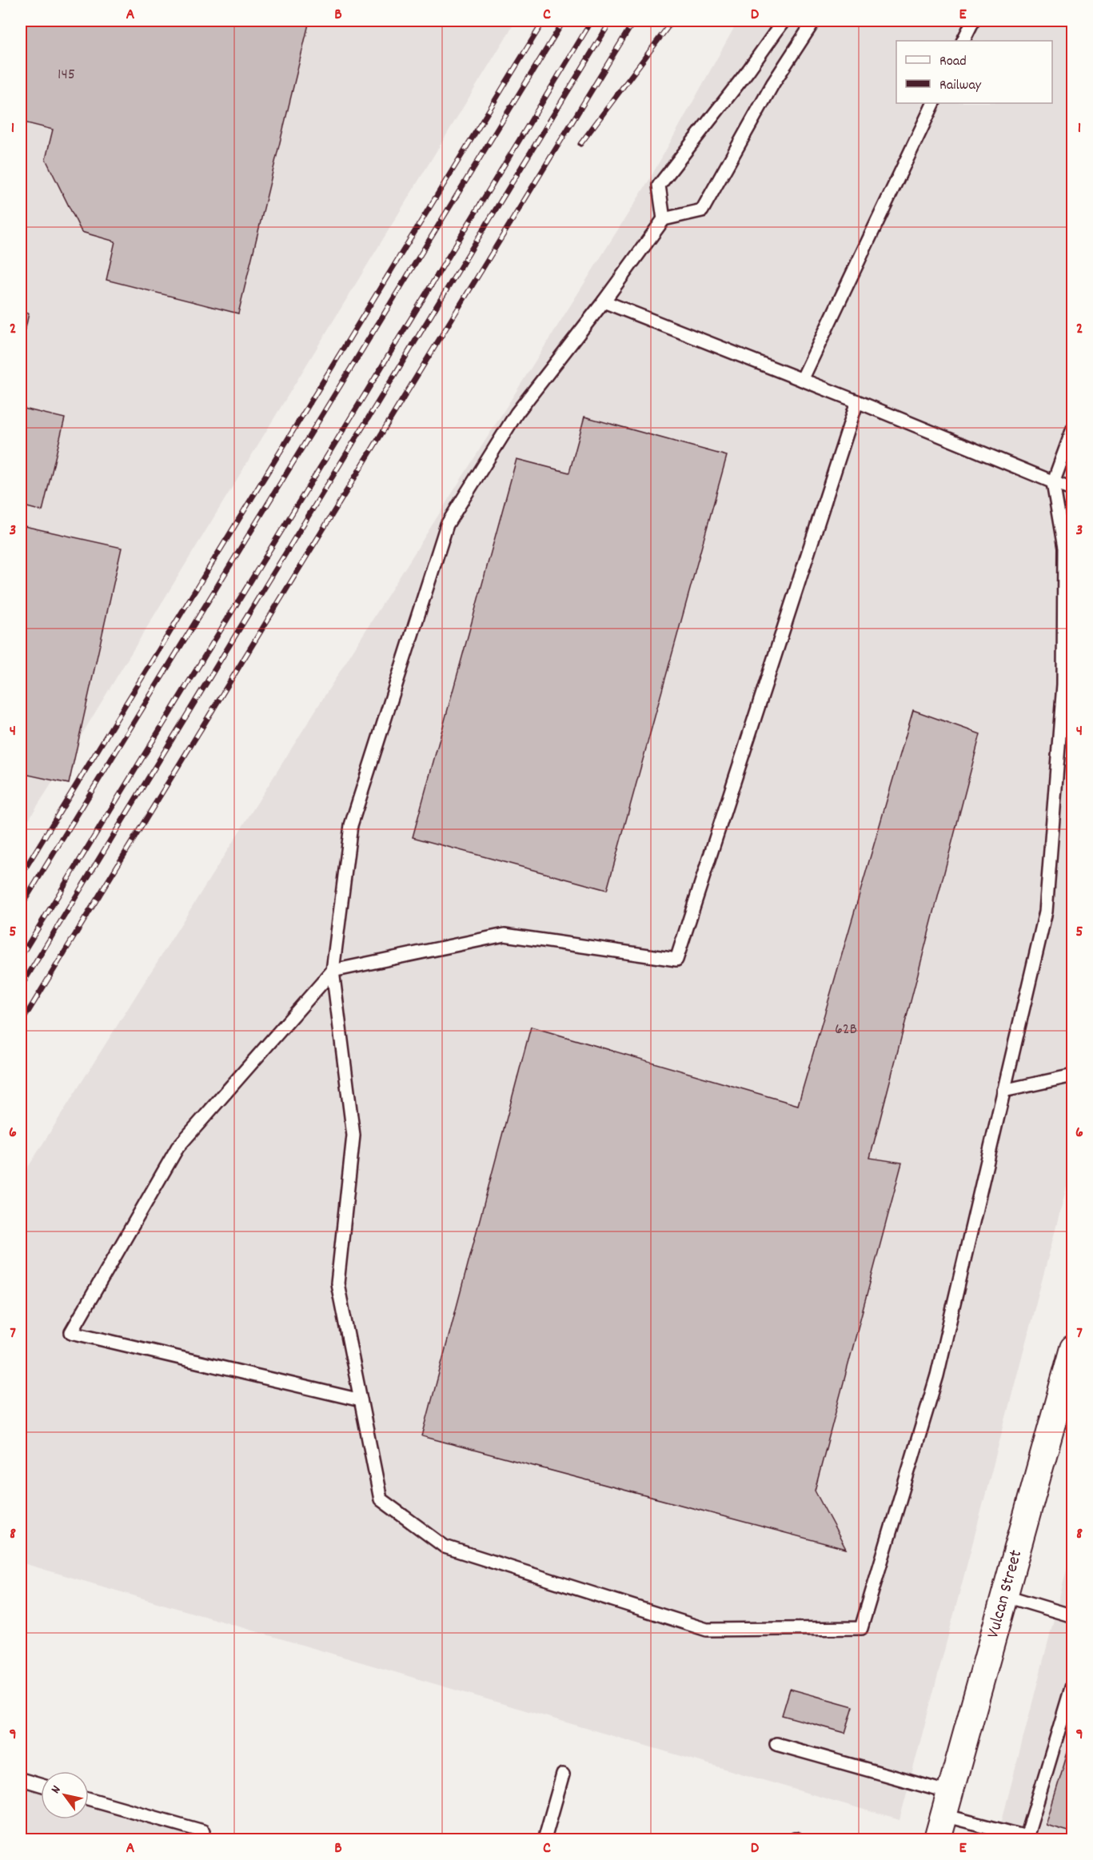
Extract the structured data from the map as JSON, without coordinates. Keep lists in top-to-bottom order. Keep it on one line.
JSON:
{"streets":{"street":["Vulcan Street"]},"house_numbers":["145","62B"],"legend":["Road","Railway"],"north":"top left","grid":{"columns":["A","B","C","D","E"],"rows":["1","2","3","4","5","6","7","8","9"]}}
